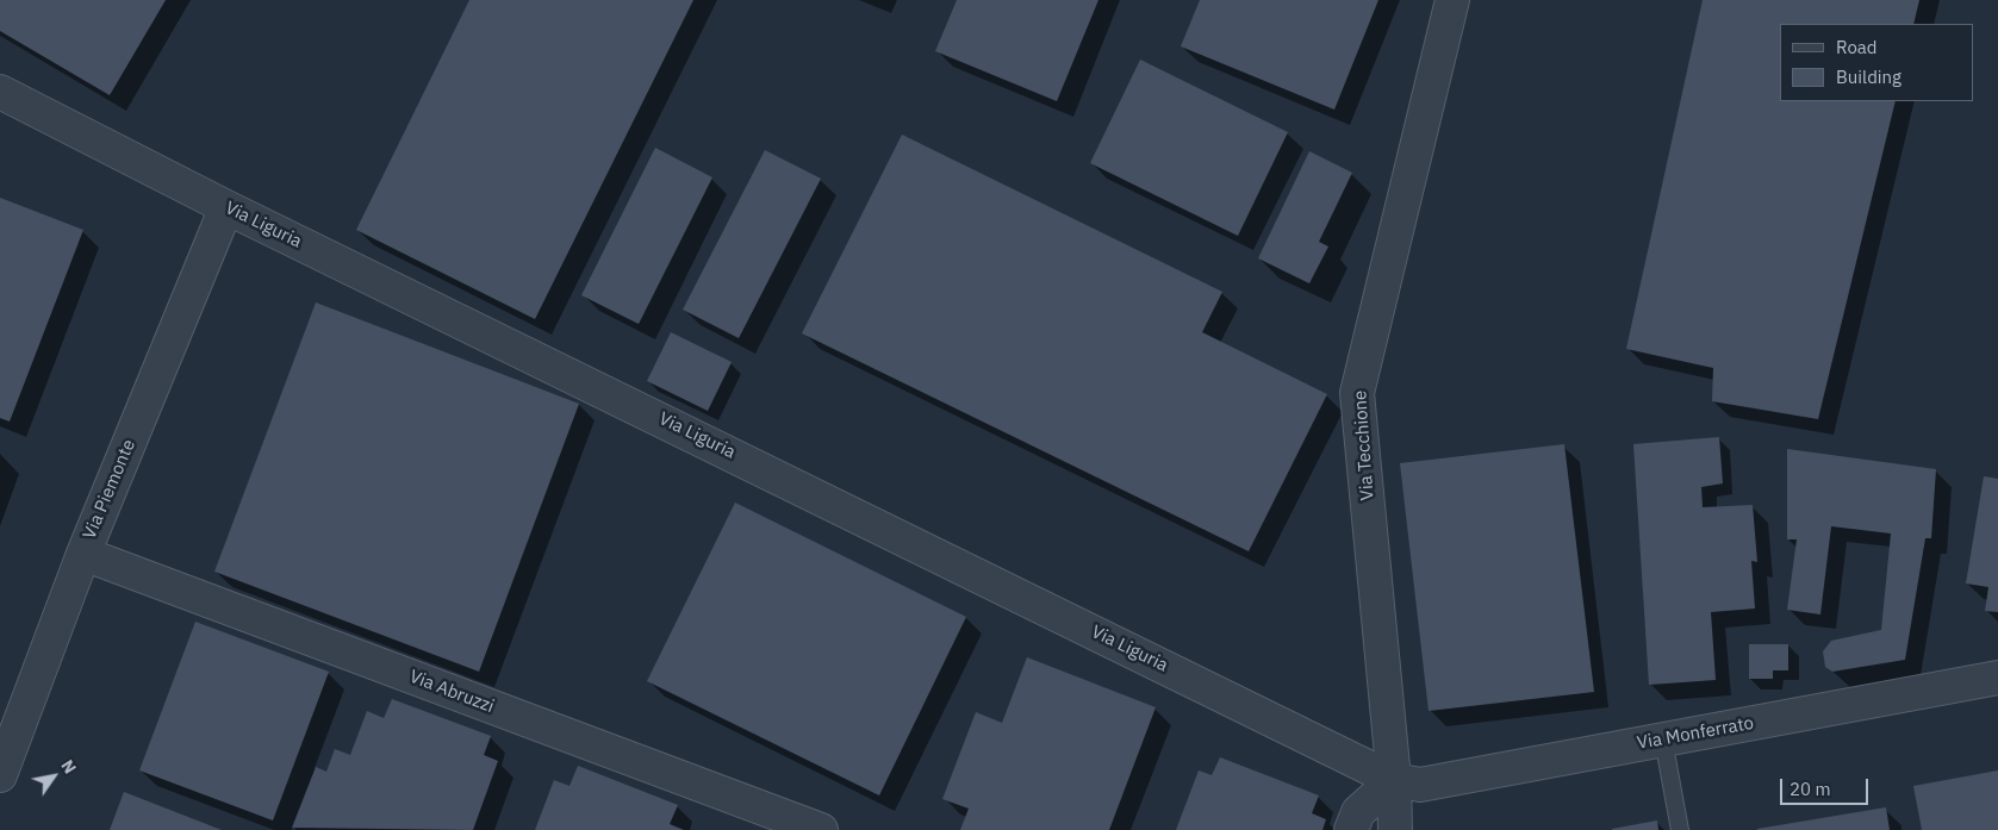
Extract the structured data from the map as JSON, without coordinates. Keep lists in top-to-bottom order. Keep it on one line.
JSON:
{"streets":{"street":["Via Liguria","Via Tecchione","Via Piemonte","Via Abruzzi","Via Monferrato"]},"crossings":[["Via Liguria","Via Tecchione"],["Via Liguria","Via Piemonte"],["Via Liguria","Via Monferrato"],["Via Tecchione","Via Monferrato"],["Via Piemonte","Via Abruzzi"]],"legend":["Road","Building"],"scale_bar":"20 m","north":"top right"}
